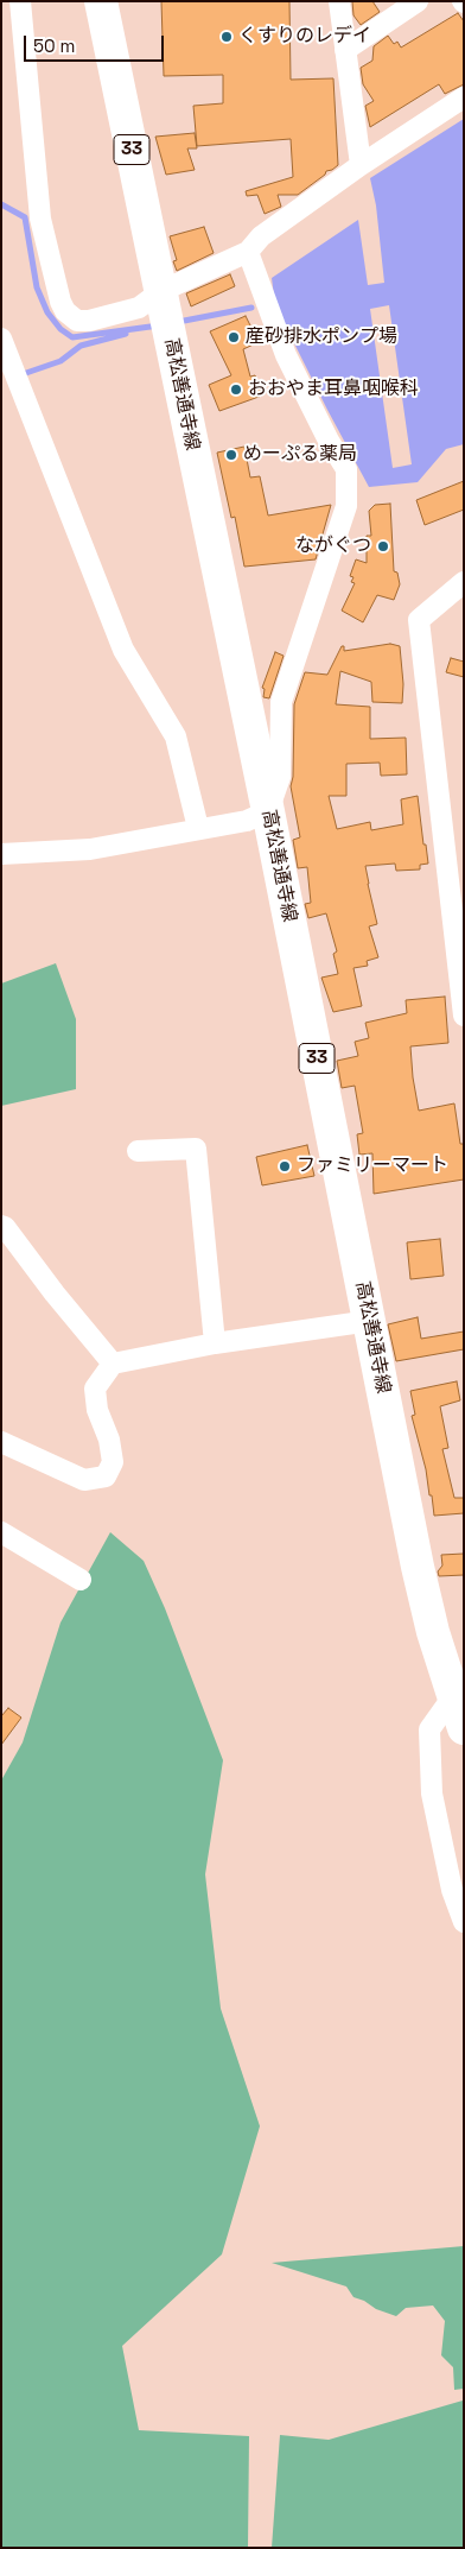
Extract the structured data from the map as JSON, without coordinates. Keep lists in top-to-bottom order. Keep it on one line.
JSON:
{"streets":{"main road":["33","高松善通寺線"]},"places":["くすりのレデイ","産砂排水ポンプ場","おおやま耳鼻咽喉科","めーぷる薬局","ながぐつ","ファミリーマート"],"scale_bar":"50 m"}
